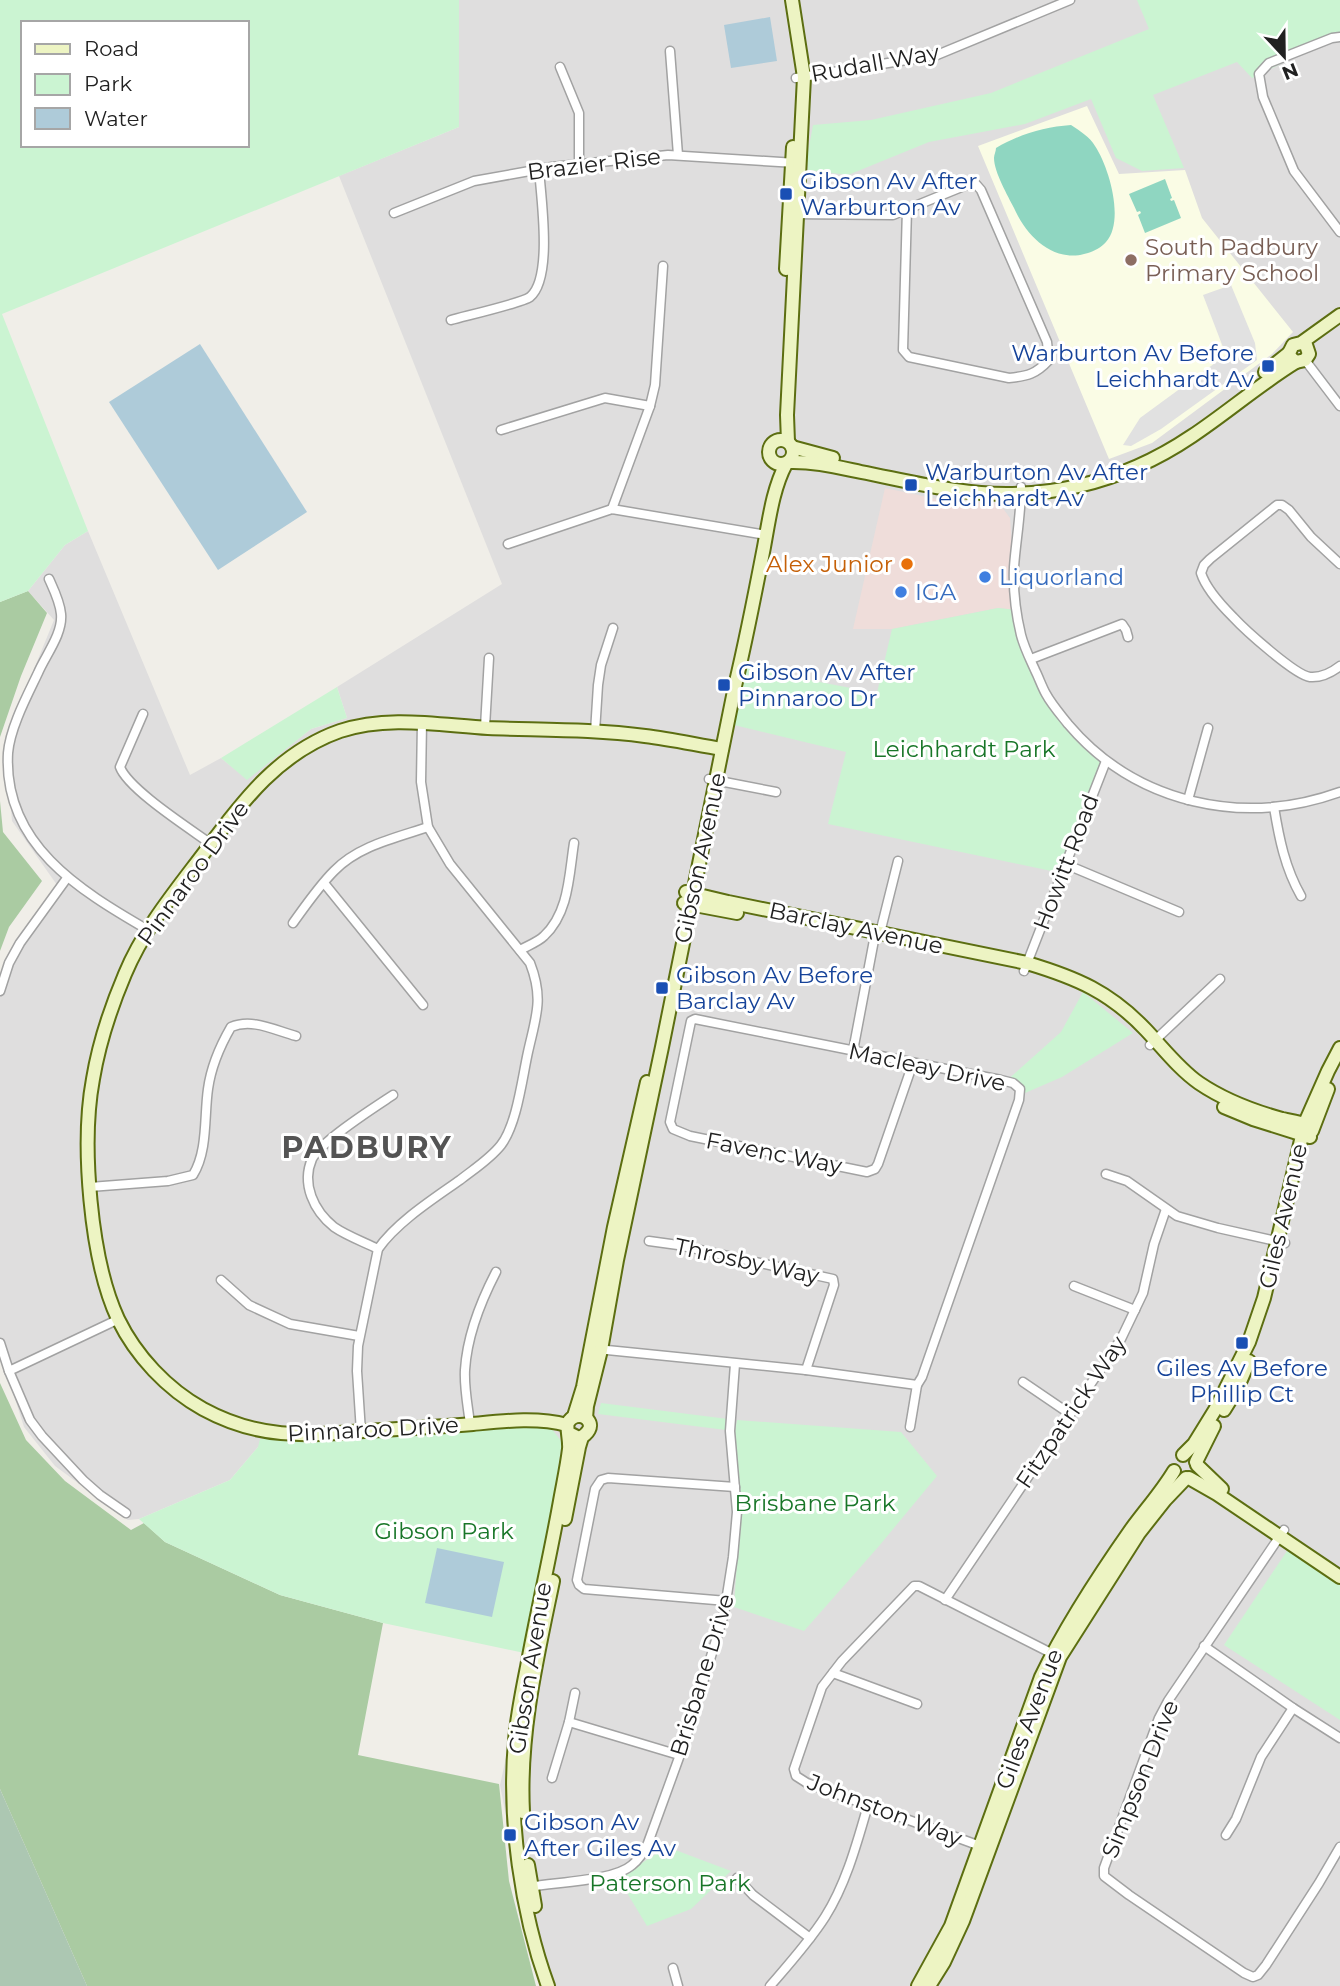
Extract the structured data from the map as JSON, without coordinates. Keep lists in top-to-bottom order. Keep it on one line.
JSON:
{"streets":{"street":["Rudall Way","Brazier Rise","Gibson Avenue","Howitt Road","Pinnaroo Drive","Barclay Avenue","Macleay Drive","Favenc Way","Giles Avenue","Throsby Way","Fitzpatrick Way","Brisbane Drive","Simpson Drive","Johnston Way"]},"crossings":[["Gibson Avenue","Pinnaroo Drive"],["Gibson Avenue","Barclay Avenue"],["Gibson Avenue","Brisbane Drive"],["Howitt Road","Barclay Avenue"],["Barclay Avenue","Giles Avenue"],["Macleay Drive","Favenc Way"],["Giles Avenue","Johnston Way"],["Fitzpatrick Way","Johnston Way"]],"districts":["PADBURY"],"parks":["Leichhardt Park","Brisbane Park","Gibson Park","Paterson Park"],"places":{"transit":["Gibson Av After Warburton Av","Warburton Av Before Leichhardt Av","Warburton Av After Leichhardt Av","Gibson Av After Pinnaroo Dr","Gibson Av Before Barclay Av","Giles Av Before Phillip Ct","Gibson Av After Giles Av"],"other":["South Padbury Primary School","Alex Junior","Liquorland","IGA"]},"legend":["Road","Park","Water"],"north":"bottom"}
